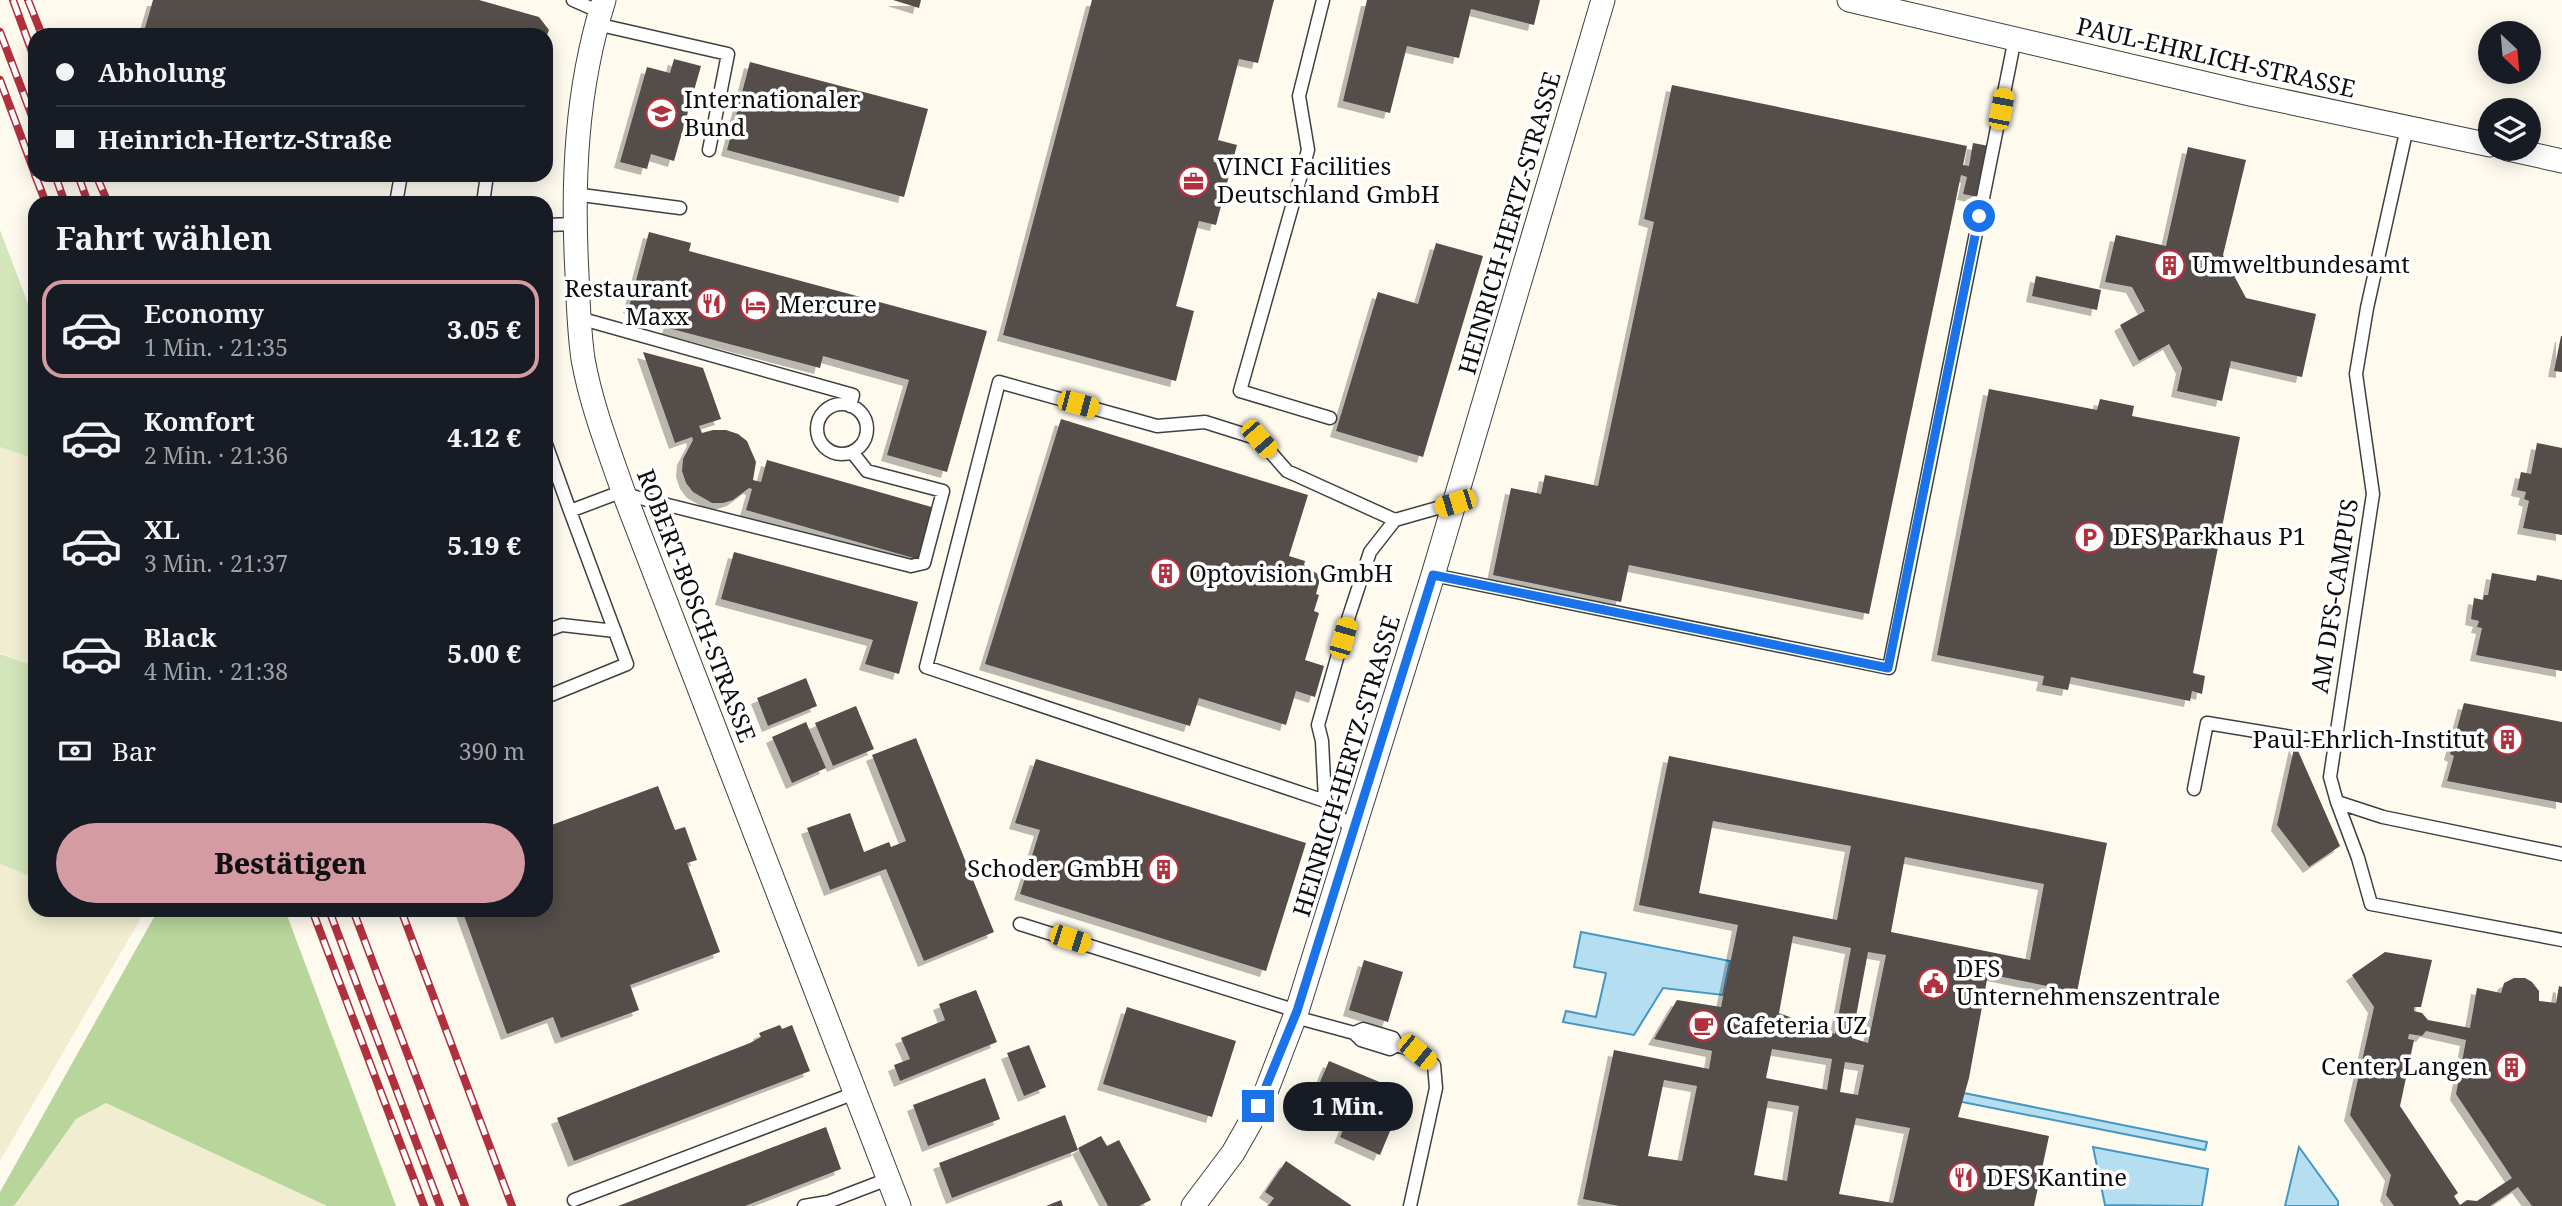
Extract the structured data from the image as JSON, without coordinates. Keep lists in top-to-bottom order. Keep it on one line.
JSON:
{"streets":{"street":["PAUL-EHRLICH-STRASSE","HEINRICH-HERTZ-STRASSE","ROBERT-BOSCH-STRASSE"],"lane":["AM DFS-CAMPUS"]},"crossings":[["PAUL-EHRLICH-STRASSE","AM DFS-CAMPUS"]],"places":{"school or university":["Internationaler Bund"],"office":["VINCI Facilities Deutschland GmbH"],"building":["Umweltbundesamt","Optovision GmbH","Paul-Ehrlich-Institut","Schoder GmbH","Center Langen"],"restaurant":["Restaurant Maxx","DFS Kantine"],"hotel":["Mercure"],"parking":["DFS Parkhaus P1"],"public building":["DFS Unternehmenszentrale"],"cafe":["Cafeteria UZ"]},"north":"bottom right","page":{"banner":["Abholung","Heinrich-Hertz-Straße"],"heading":"Fahrt wählen","list":[{"name":"Economy","note":"1 Min. · 21:35","value":"3.05 €"},{"name":"Komfort","note":"2 Min. · 21:36","value":"4.12 €"},{"name":"XL","note":"3 Min. · 21:37","value":"5.19 €"},{"name":"Black","note":"4 Min. · 21:38","value":"5.00 €"}],"pay":["Bar","390 m"],"buttons":"Bestätigen","bubble":"1 Min."}}
